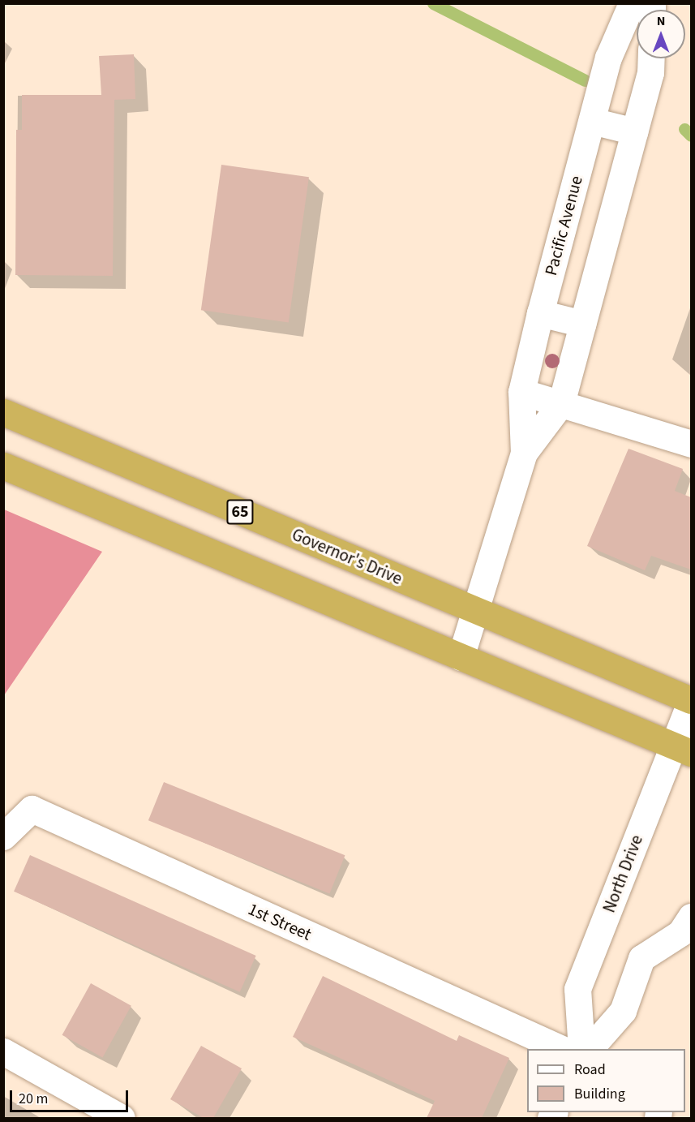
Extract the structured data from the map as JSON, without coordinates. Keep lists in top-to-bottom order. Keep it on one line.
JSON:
{"streets":{"highway":["65","Governor's Drive"],"street":["Pacific Avenue","North Drive","1st Street"]},"crossings":[["Pacific Avenue","Governor's Drive"],["Governor's Drive","North Drive"]],"legend":["Road","Building"],"scale_bar":"20 m","north":"top"}
